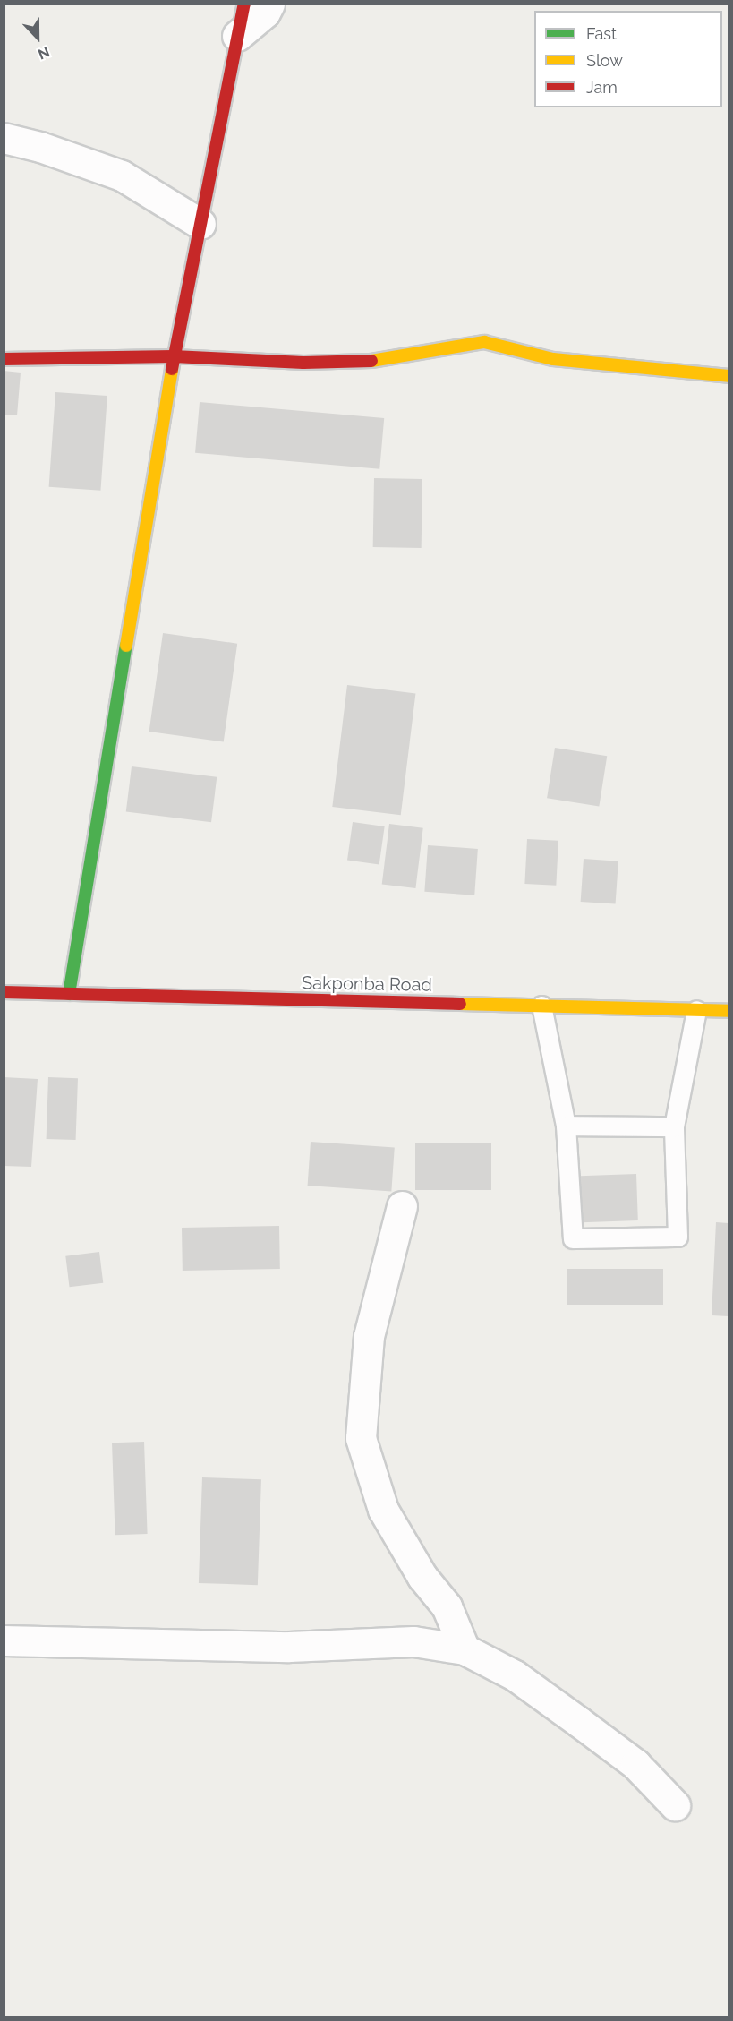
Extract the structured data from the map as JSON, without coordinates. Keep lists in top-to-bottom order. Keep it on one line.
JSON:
{"streets":{"street":["Sakponba Road"]},"legend":["Fast","Slow","Jam"],"north":"bottom"}
